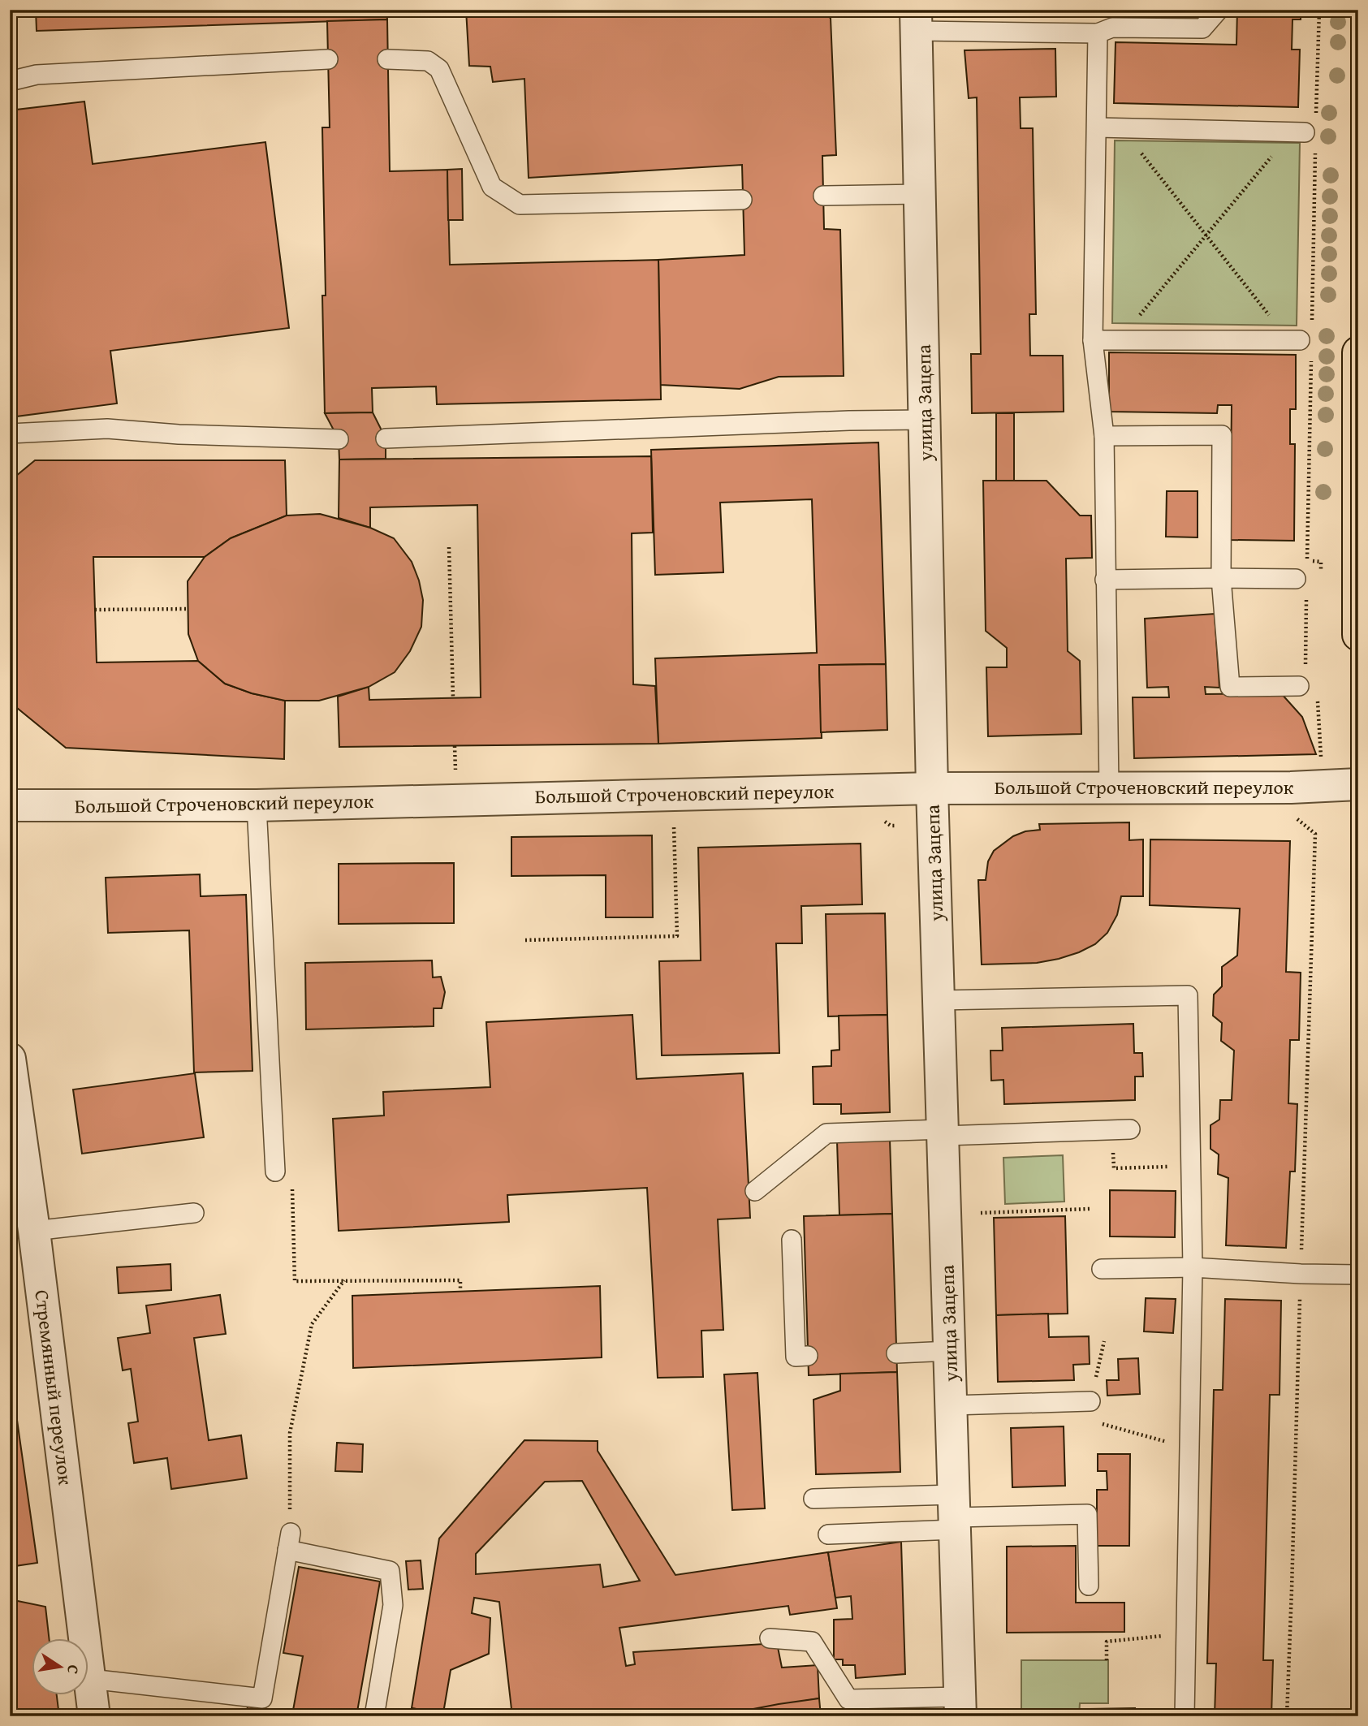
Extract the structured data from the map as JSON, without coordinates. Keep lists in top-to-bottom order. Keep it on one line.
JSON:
{"streets":{"street":["улица Зацепа","Большой Строченовский переулок","Стремянный переулок"]},"crossings":[["улица Зацепа","Большой Строченовский переулок"]],"north":"right"}
